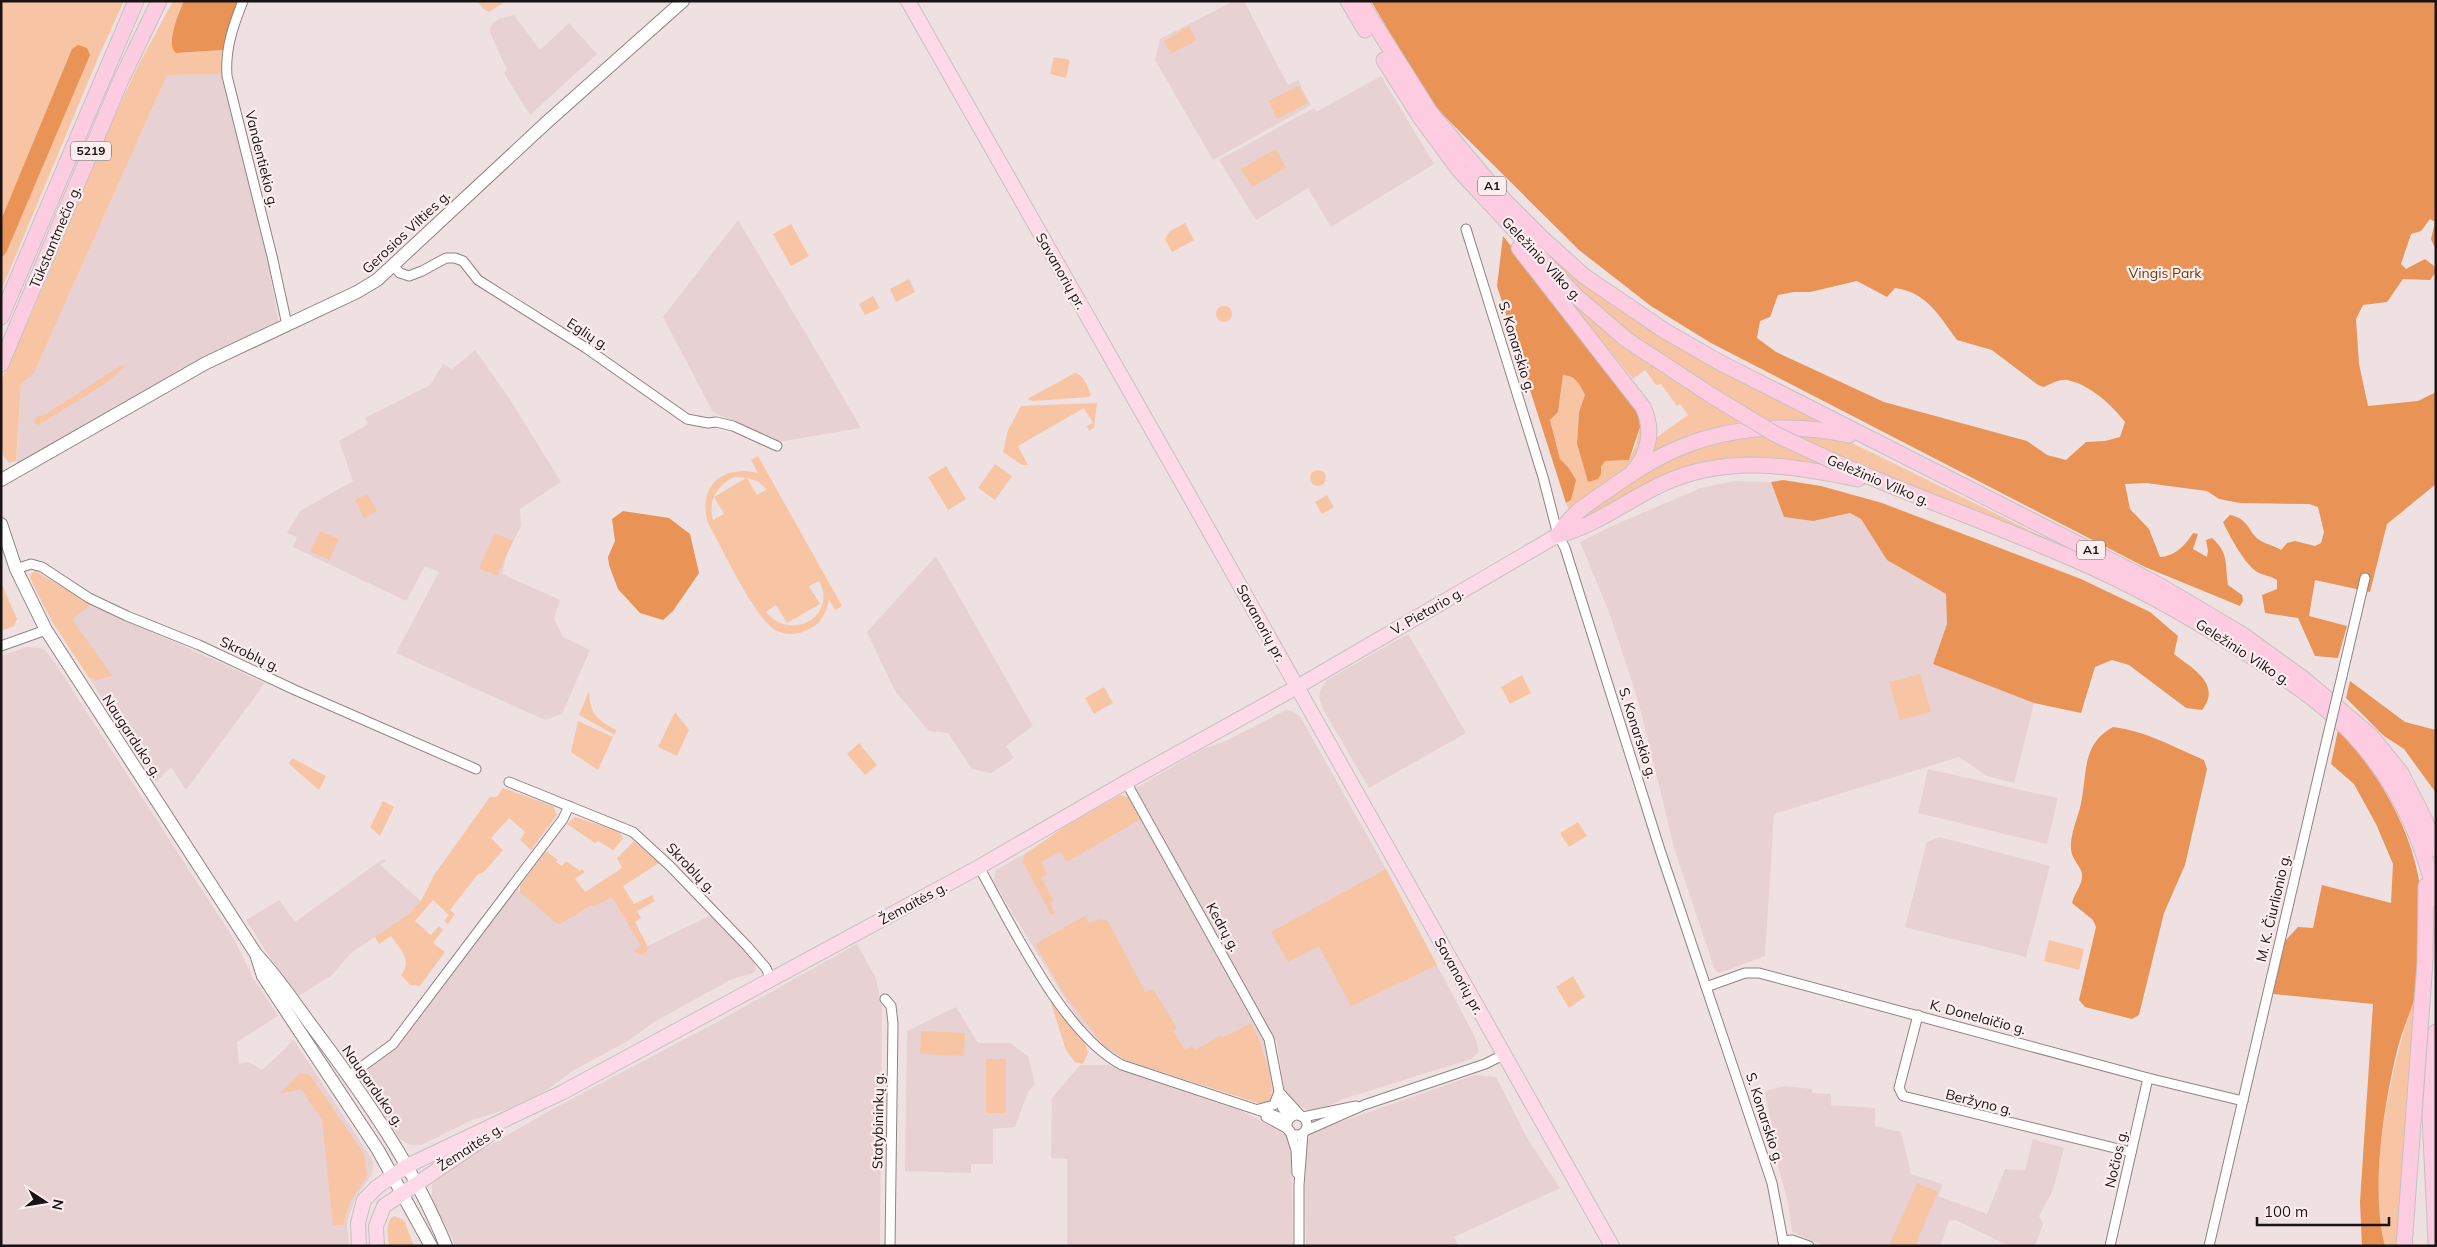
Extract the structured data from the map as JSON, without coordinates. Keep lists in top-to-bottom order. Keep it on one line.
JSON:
{"streets":{"highway":["5219","A1","Tūkstantmečio g.","Geležinio Vilko g."],"main road":["Gerosios Vilties g.","Savanorių pr.","V. Pietario g.","Naugarduko g.","Žemaitės g."],"street":["Vandentiekio g.","Eglių g.","S. Konarskio g.","Skroblų g.","M. K. Čiurlionio g.","Kedrų g.","K. Donelaičio g.","Beržyno g.","Statybininkų g.","Nočios g."]},"crossings":[["Vandentiekio g.","Gerosios Vilties g."],["Gerosios Vilties g.","Eglių g."],["Savanorių pr.","V. Pietario g."],["Savanorių pr.","Žemaitės g."],["S. Konarskio g.","V. Pietario g."],["S. Konarskio g.","K. Donelaičio g."],["V. Pietario g.","Žemaitės g."],["Skroblų g.","Naugarduko g."],["Skroblų g.","Žemaitės g."],["Naugarduko g.","Žemaitės g."],["Žemaitės g.","Kedrų g."],["M. K. Čiurlionio g.","K. Donelaičio g."],["K. Donelaičio g.","Beržyno g."],["K. Donelaičio g.","Nočios g."],["Beržyno g.","Nočios g."]],"parks":["Vingis Park"],"scale_bar":"100 m","north":"right"}
